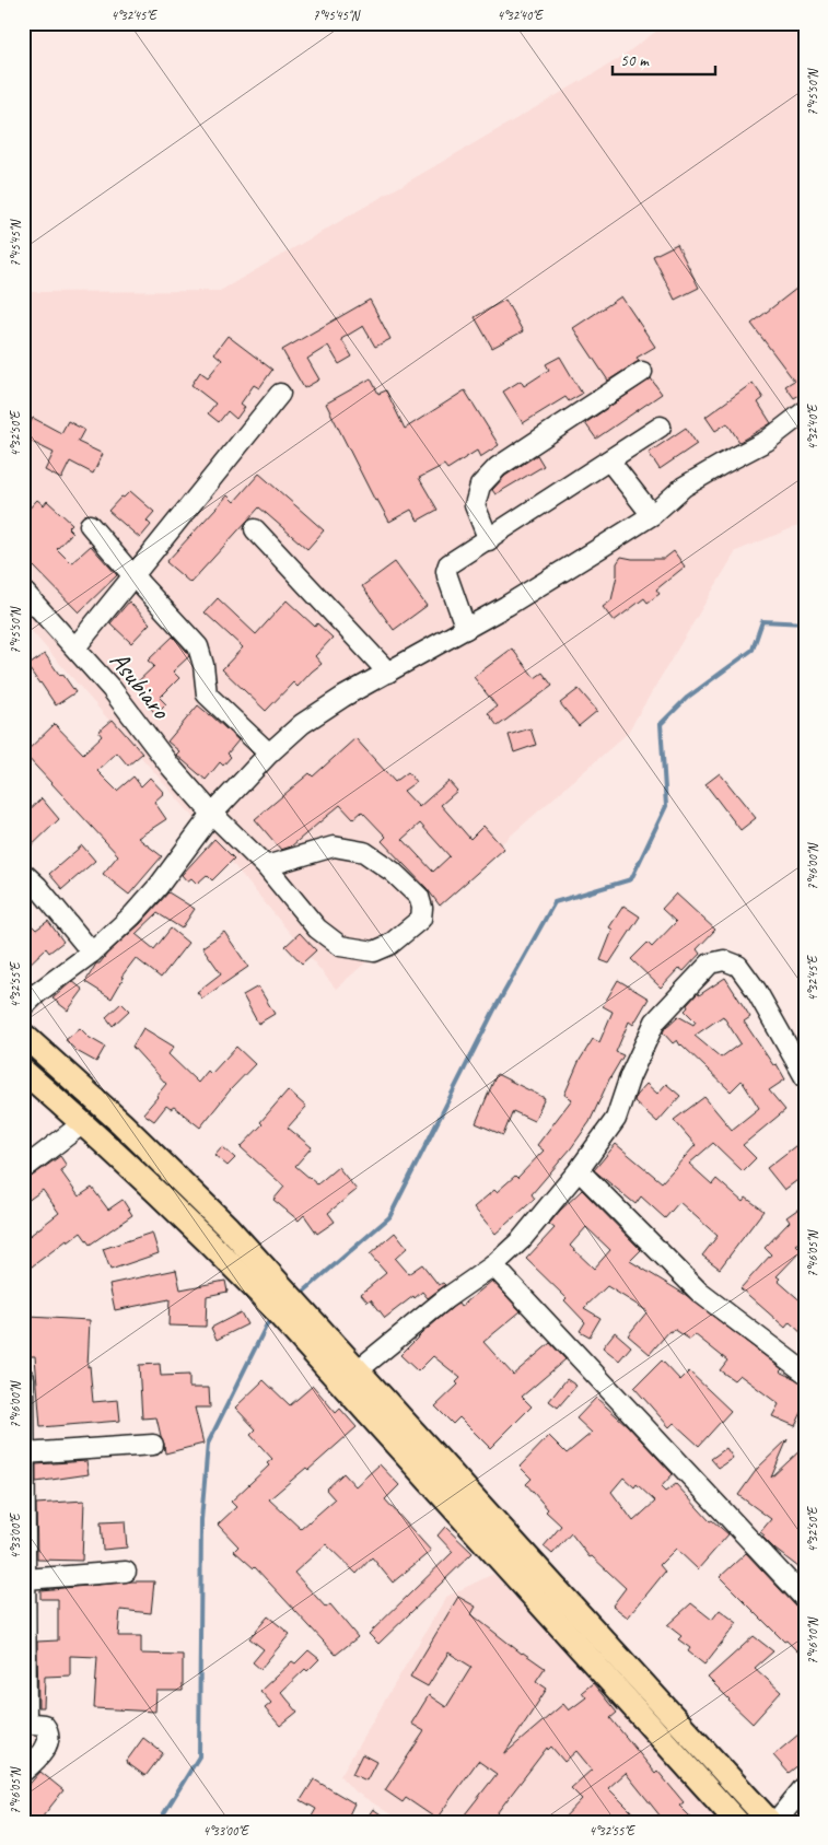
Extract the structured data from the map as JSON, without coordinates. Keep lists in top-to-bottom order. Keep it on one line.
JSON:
{"streets":{"street":["Asubiaro"]},"scale_bar":"50 m","coordinates":["4°32'45\"E","7°45'45\"N","4°32'40\"E","7°45'50\"N","4°32'50\"E","7°46'00\"N","4°32'55\"E","7°46'05\"N","4°33'00\"E","7°46'10\"N"]}
